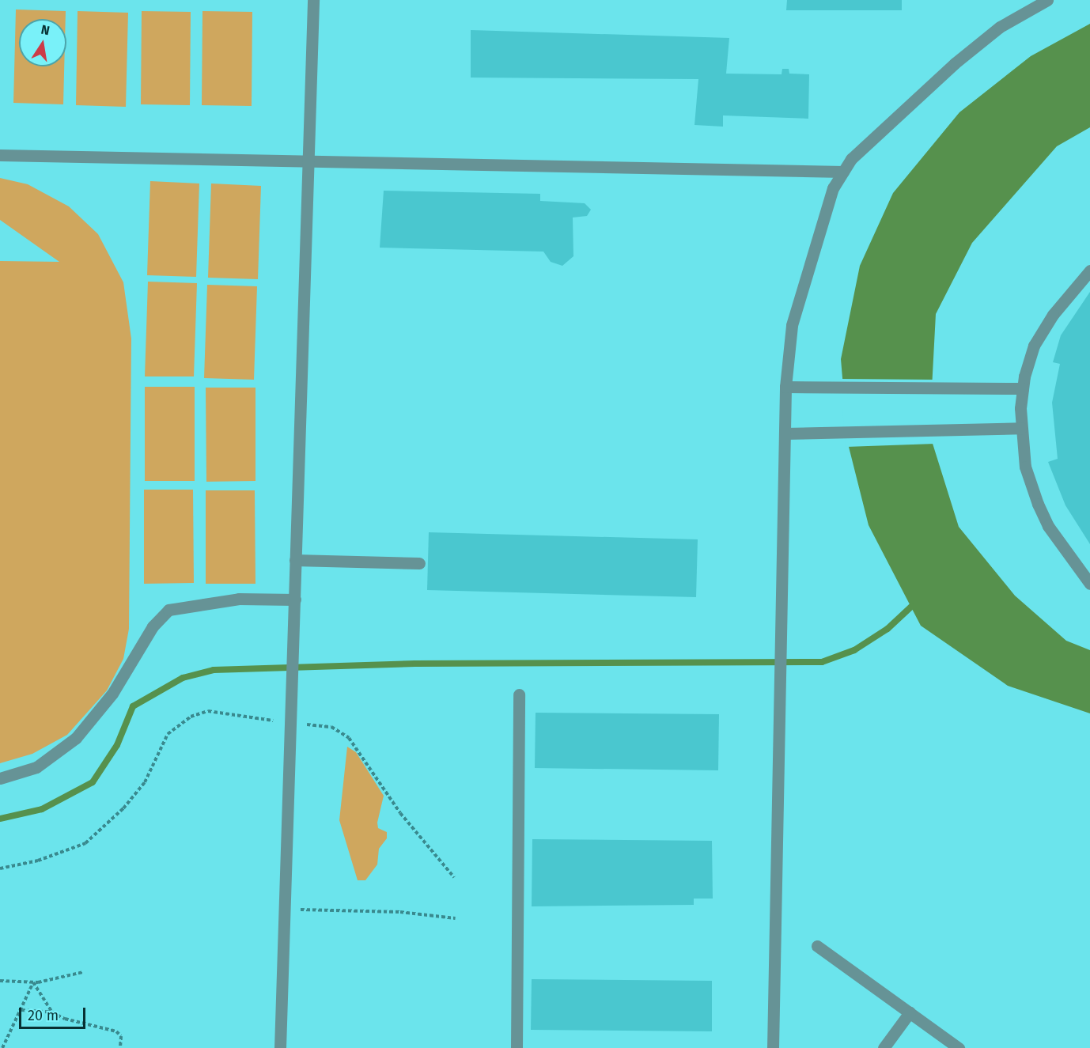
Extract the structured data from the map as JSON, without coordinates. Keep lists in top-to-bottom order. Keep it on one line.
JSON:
{"scale_bar":"20 m","north":"top"}
